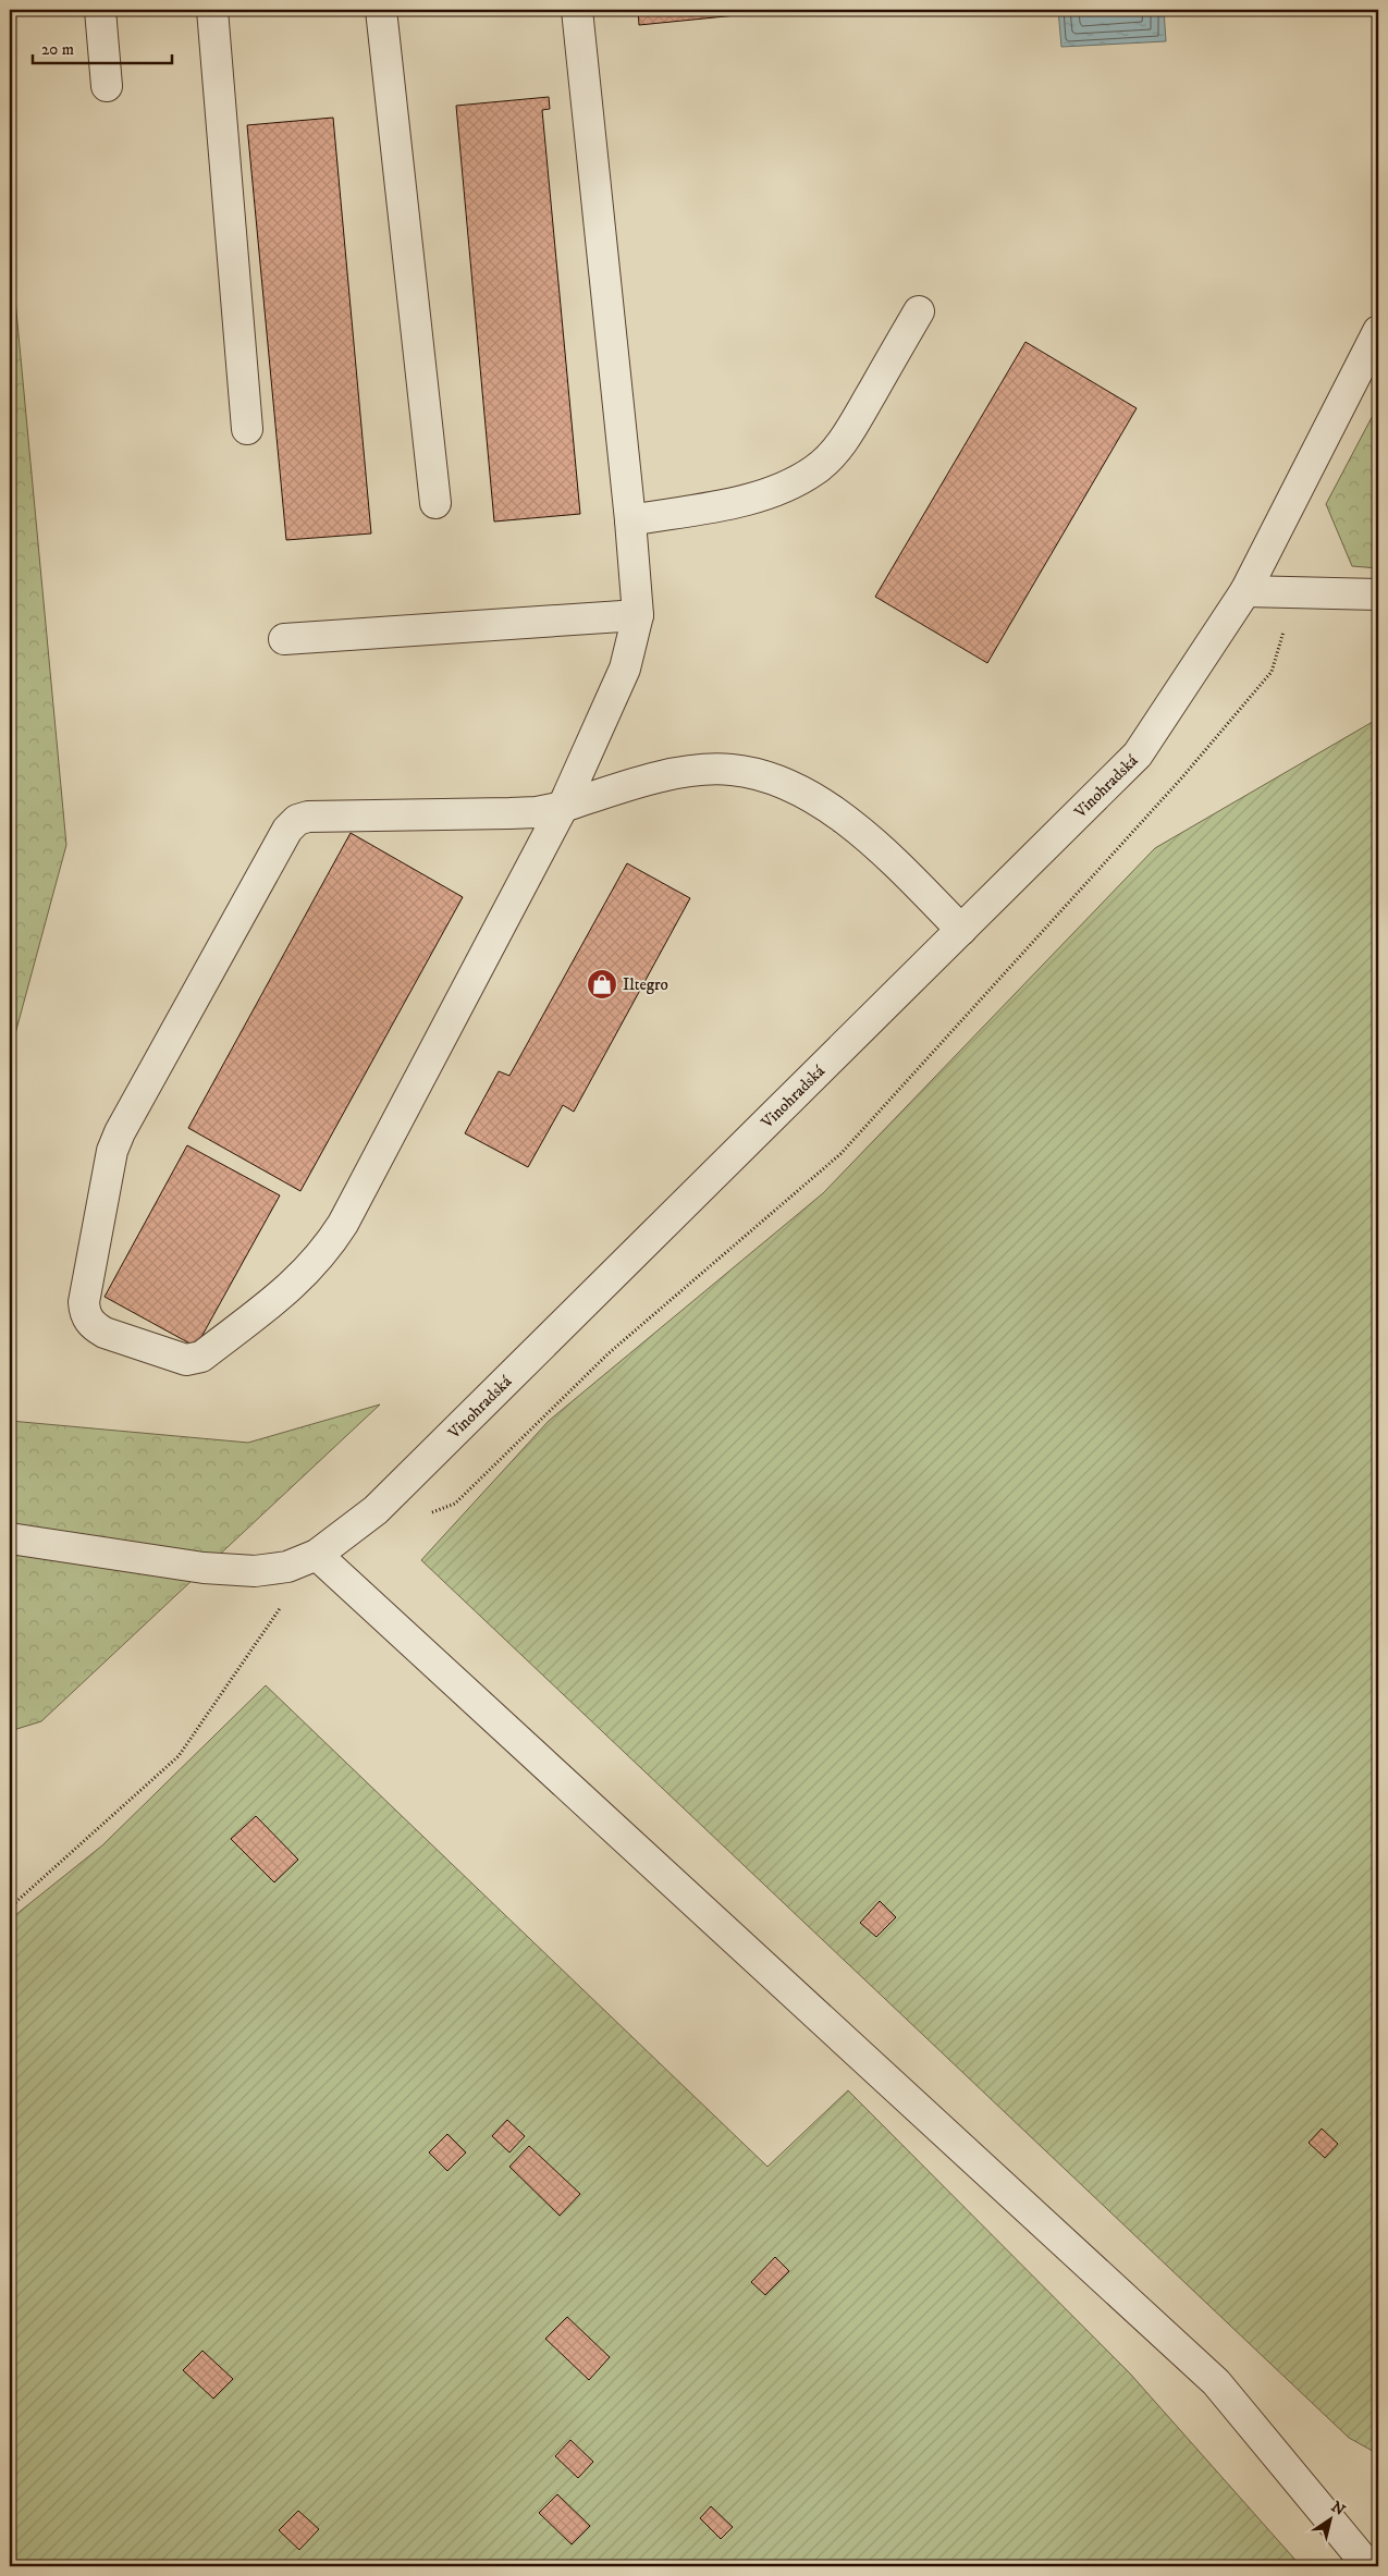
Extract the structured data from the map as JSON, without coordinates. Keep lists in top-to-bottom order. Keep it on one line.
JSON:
{"streets":{"street":["Vinohradská"]},"places":{"shop":["Iltegro"]},"scale_bar":"20 m","north":"top right"}
